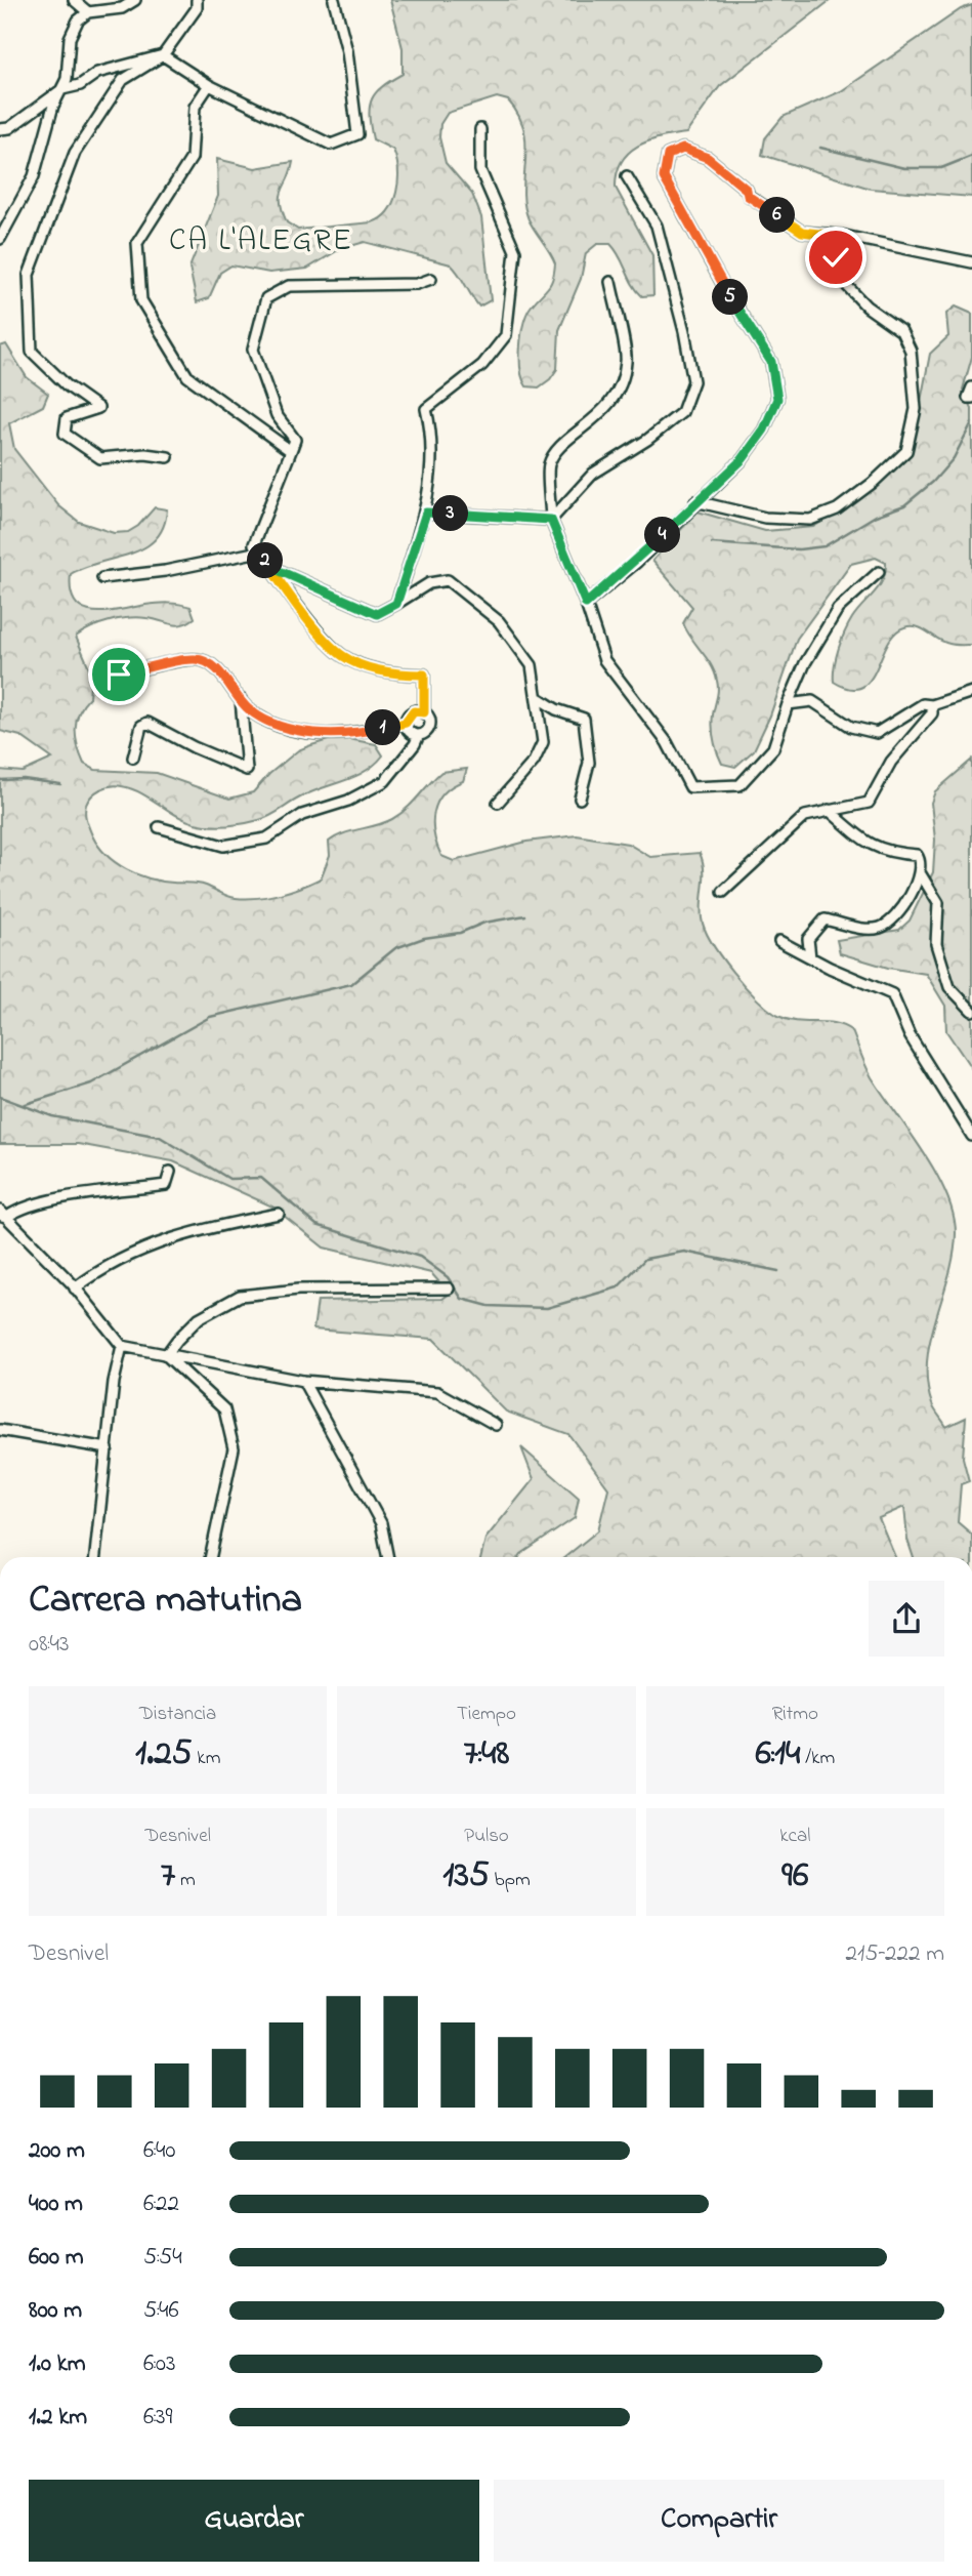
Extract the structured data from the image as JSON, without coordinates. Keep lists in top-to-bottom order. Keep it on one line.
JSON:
{"districts":["CA L'ALEGRE"],"page":{"pins":["6","5","3","4","2","1"],"heading":["Carrera matutina","08:43"],"stats":[["Distancia","1.25 km"],["Tiempo","7:48"],["Ritmo","6:14 /km"],["Desnivel","7 m"],["Pulso","135 bpm"],["kcal","96"]],"chart":["Desnivel","215–222 m"],"list":[{"name":"200 m","note":"6:40"},{"name":"400 m","note":"6:22"},{"name":"600 m","note":"5:54"},{"name":"800 m","note":"5:46"},{"name":"1.0 km","note":"6:03"},{"name":"1.2 km","note":"6:39"}],"buttons":["Guardar","Compartir"]}}
